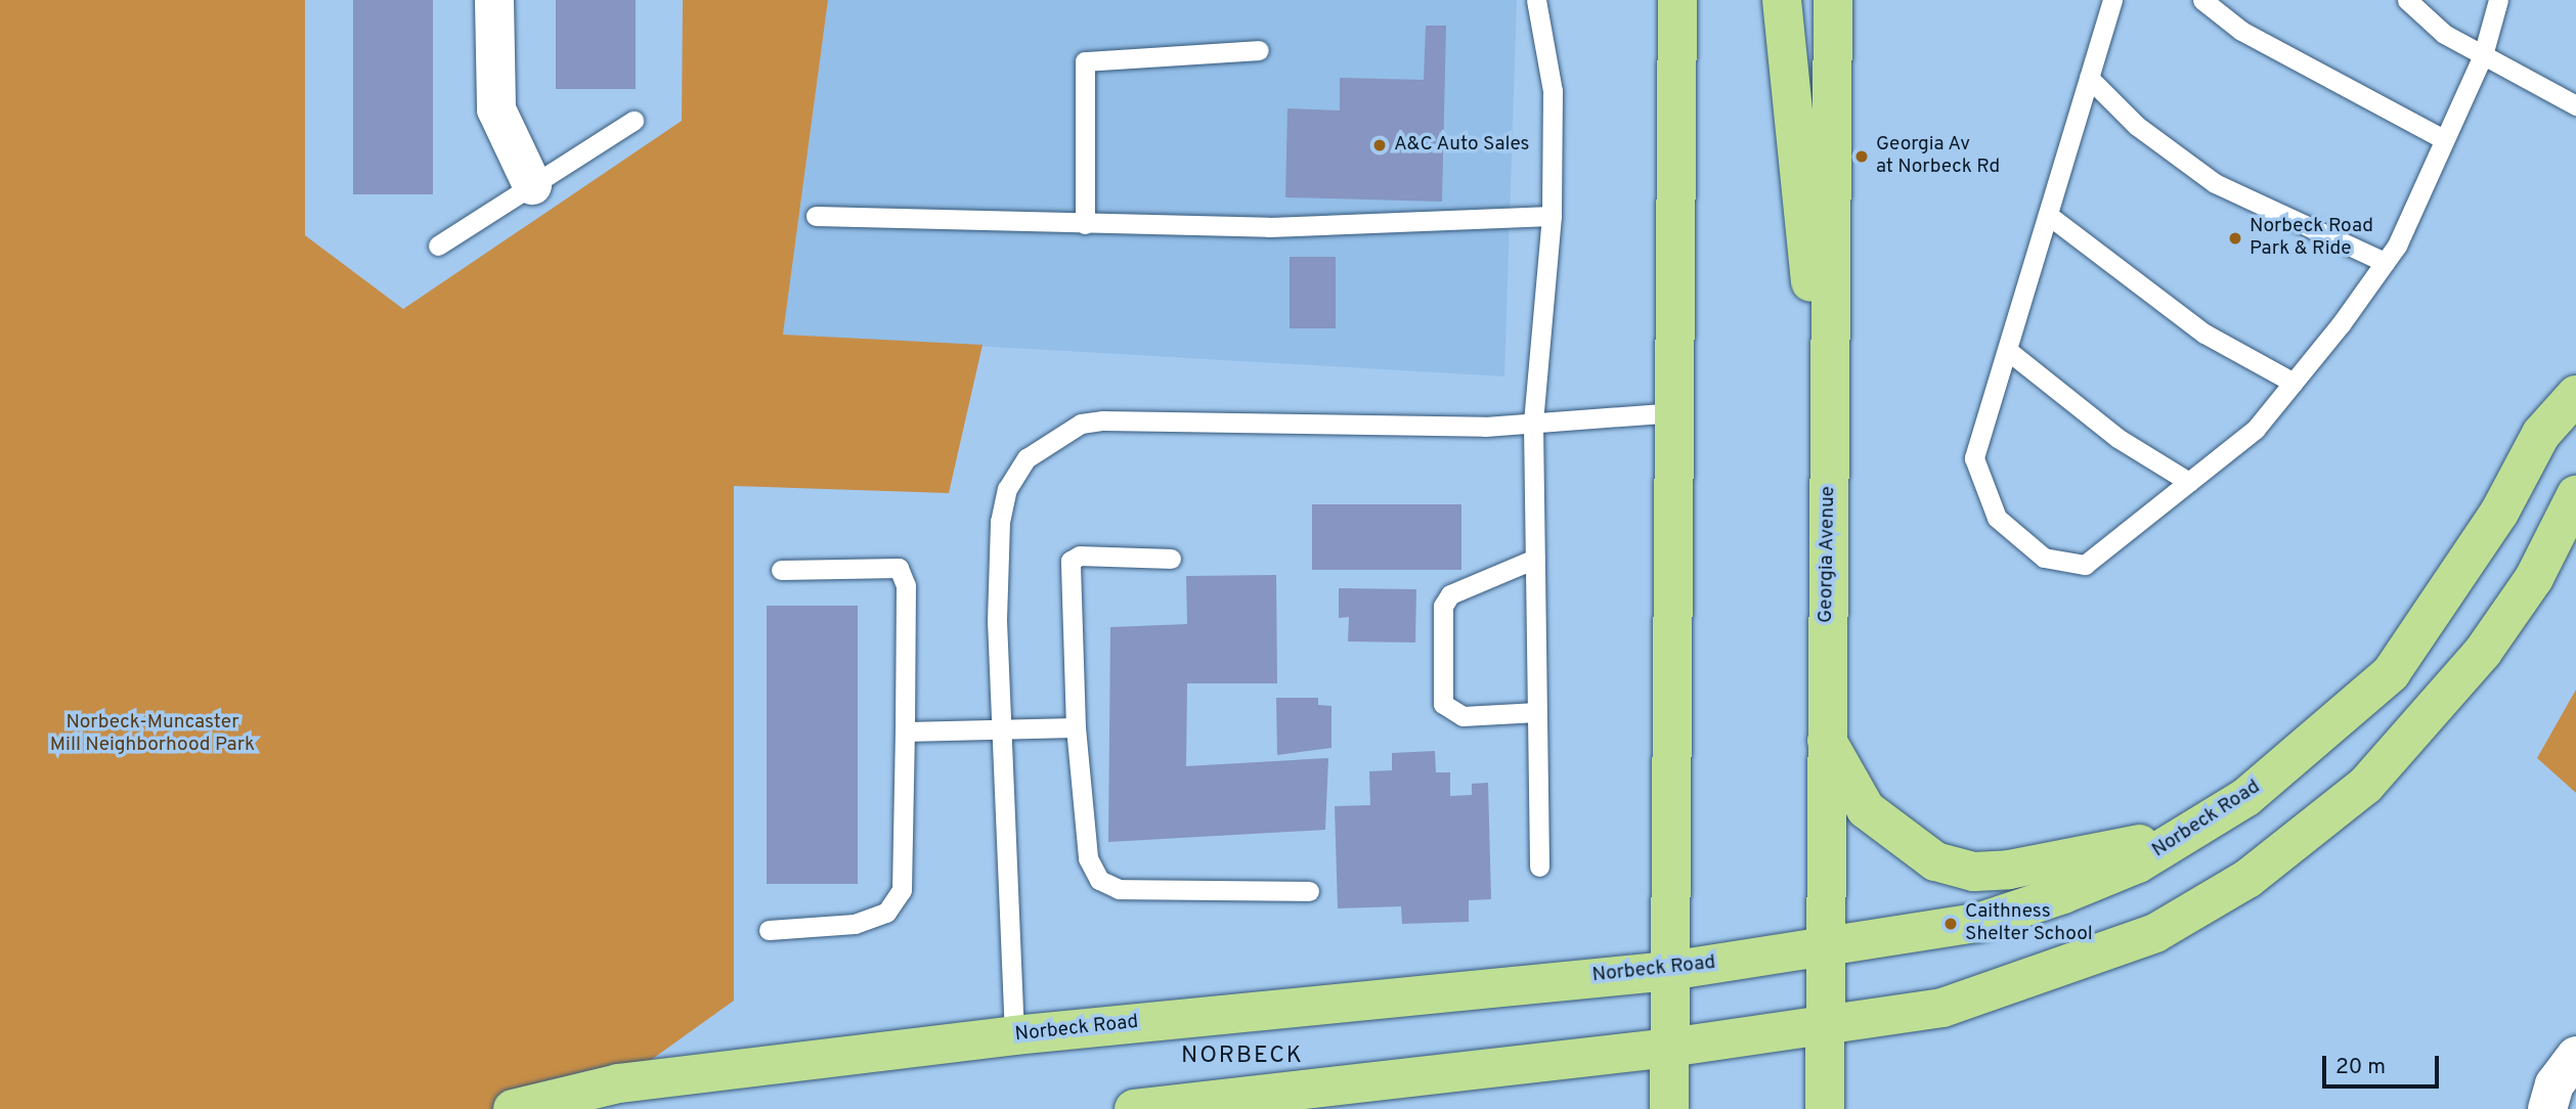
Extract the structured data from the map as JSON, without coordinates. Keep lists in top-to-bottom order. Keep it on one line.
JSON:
{"streets":{"main road":["Georgia Avenue","Norbeck Road"]},"crossings":[["Georgia Avenue","Norbeck Road"]],"districts":["NORBECK"],"parks":["Norbeck-Muncaster Mill Neighborhood Park"],"places":["A&C Auto Sales","Georgia Av at Norbeck Rd","Norbeck Road Park & Ride","Caithness Shelter School"],"scale_bar":"20 m"}
